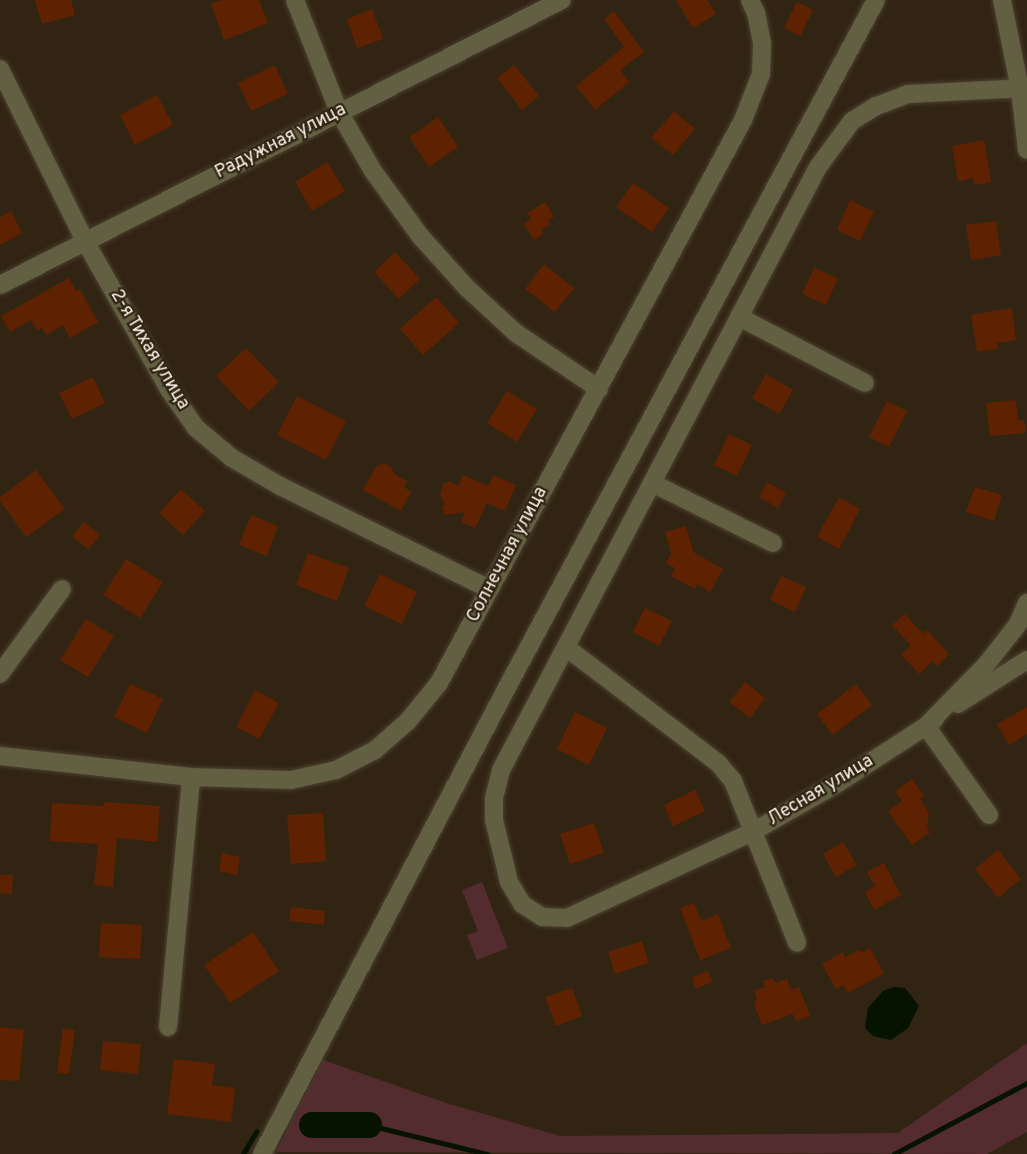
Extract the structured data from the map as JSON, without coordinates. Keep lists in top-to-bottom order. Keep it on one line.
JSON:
{"streets":{"street":["Радужная улица","2-я Тихая улица","Солнечная улица","Лесная улица"]},"crossings":[["Радужная улица","2-я Тихая улица"],["2-я Тихая улица","Солнечная улица"]]}
